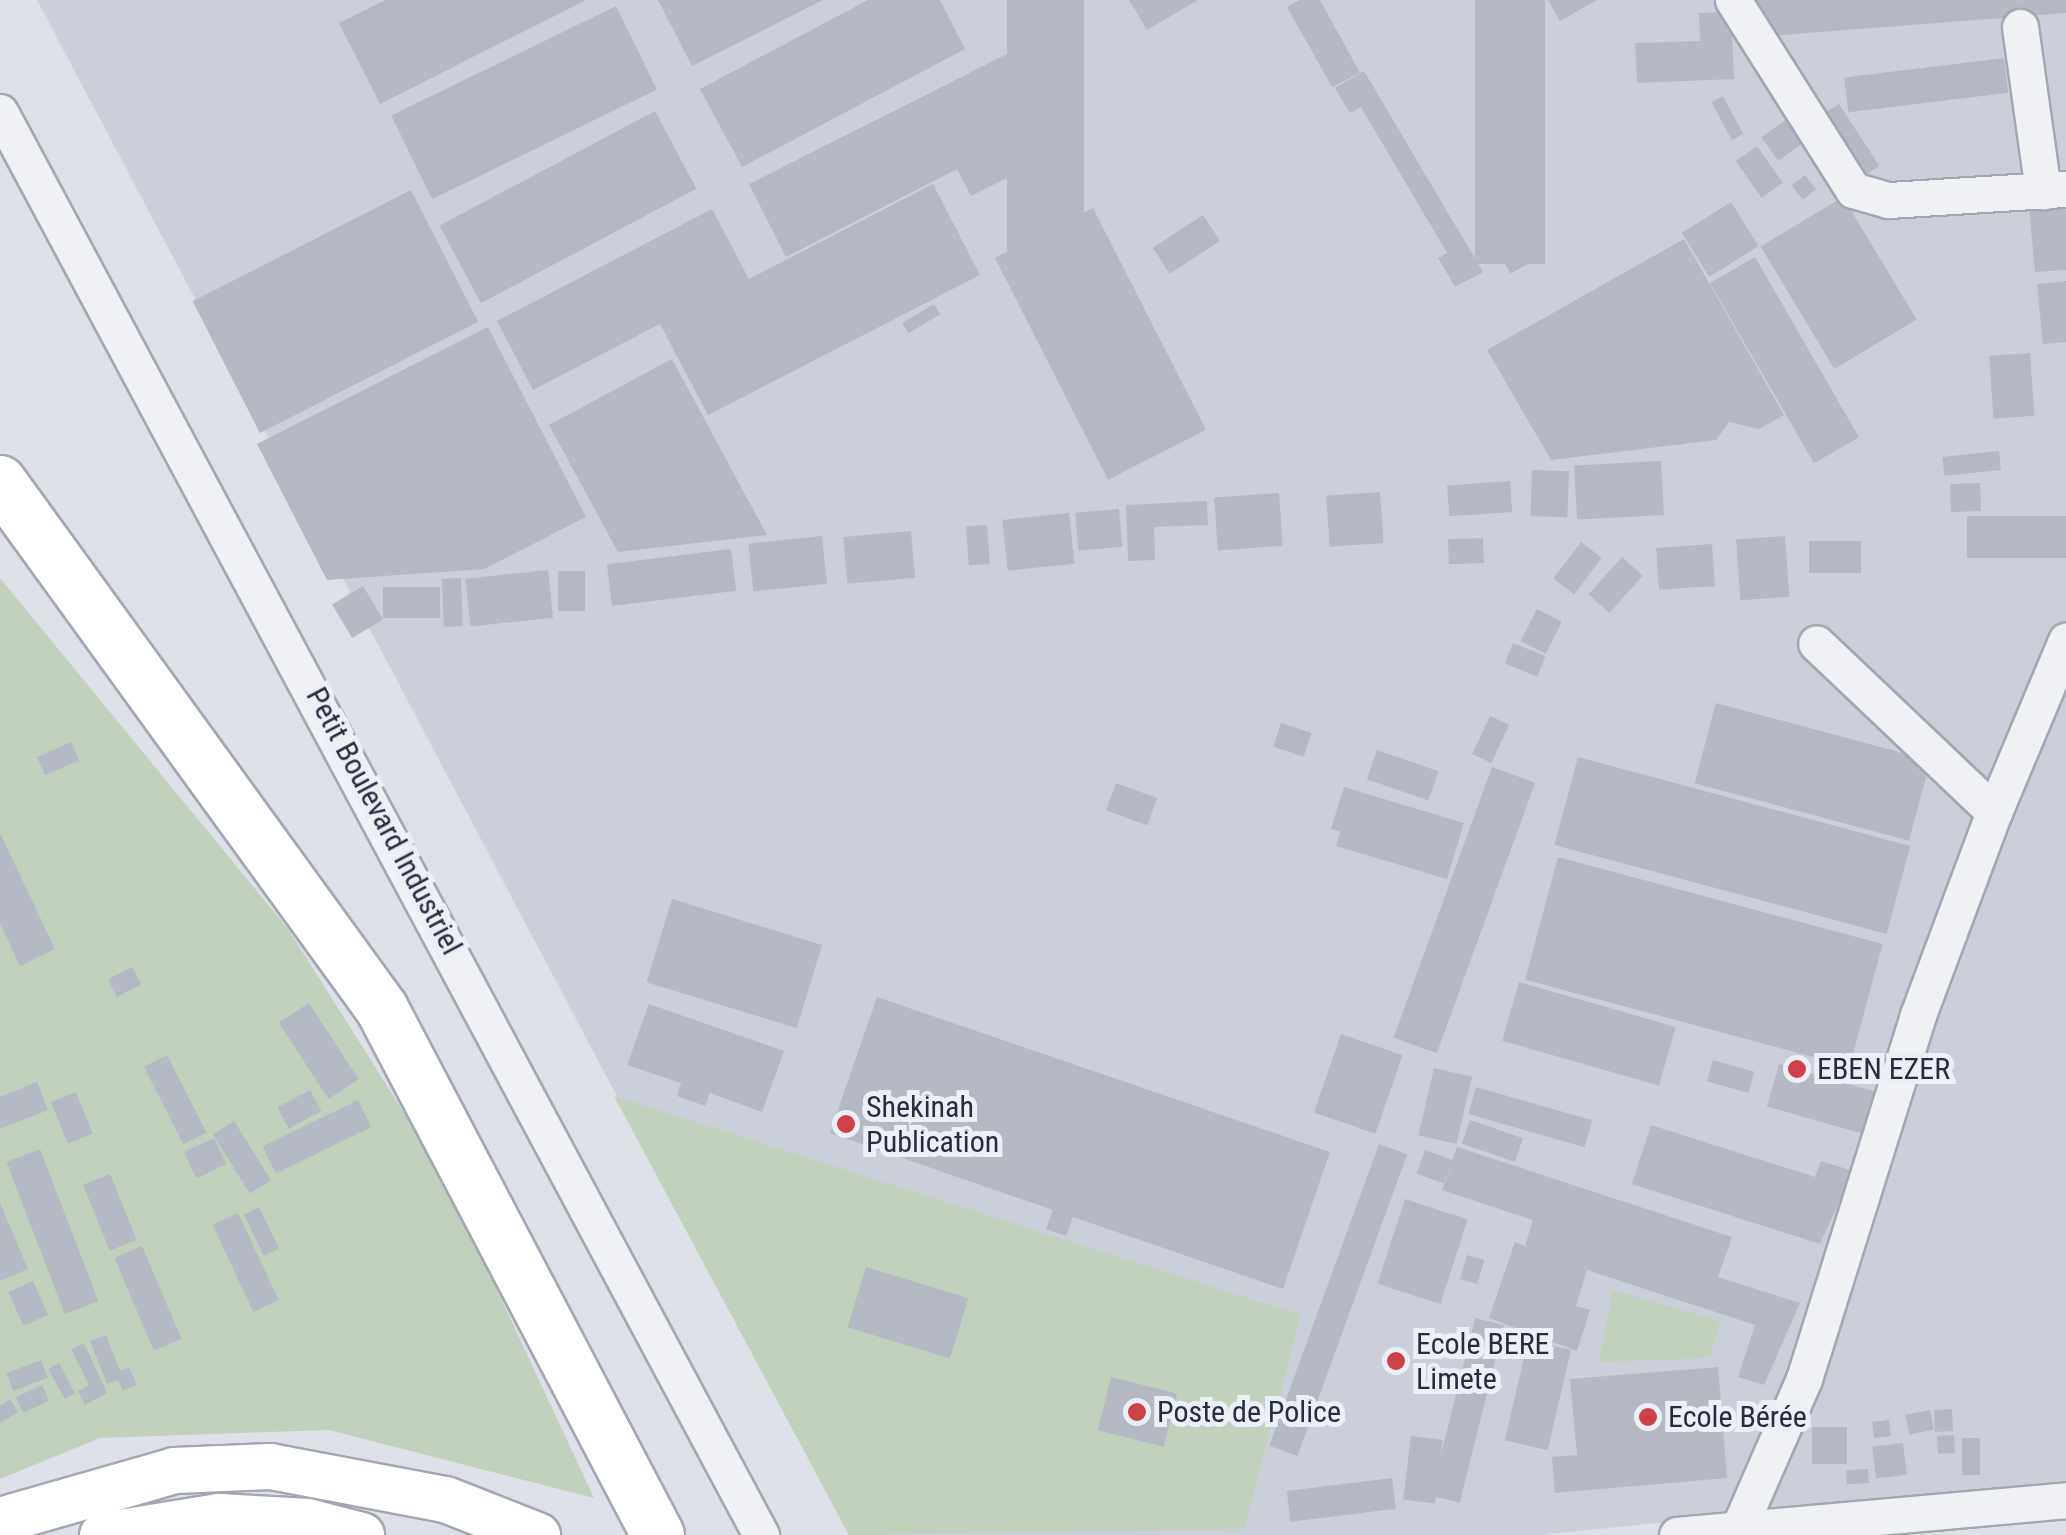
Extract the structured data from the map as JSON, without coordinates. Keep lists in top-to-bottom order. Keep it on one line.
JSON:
{"streets":{"street":["Petit Boulevard Industriel"]},"places":["EBEN EZER","Shekinah Publication","Ecole BERE Limete","Poste de Police","Ecole Bérée"]}
